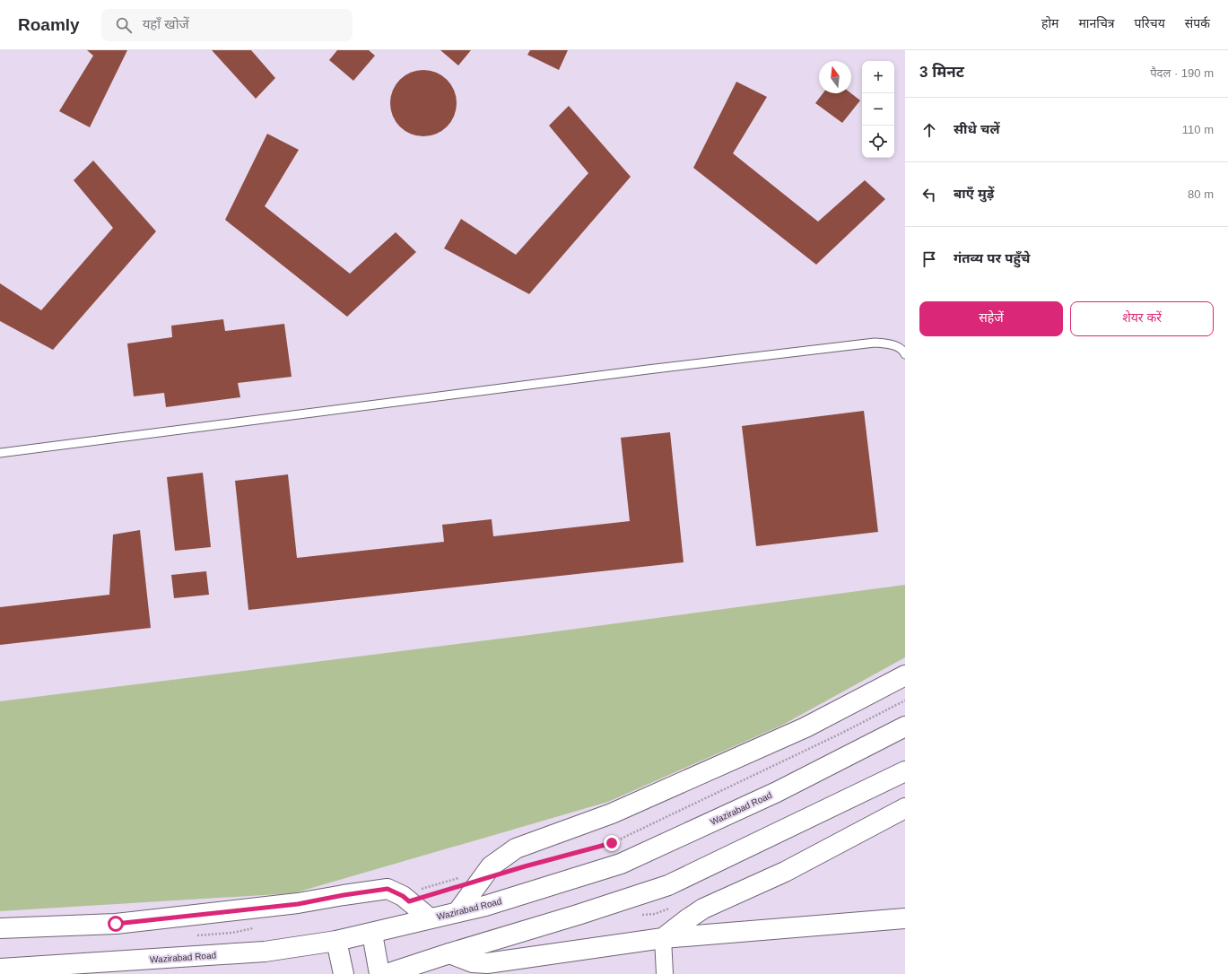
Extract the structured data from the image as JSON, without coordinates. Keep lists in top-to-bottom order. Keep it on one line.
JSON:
{"streets":{"main road":["Wazirabad Road"]},"north":"top","page":{"header":"Roamly","search":"यहाँ खोजें","nav":["होम","मानचित्र","परिचय","संपर्क"],"heading":["3 मिनट","पैदल · 190 m"],"map_buttons":["+","−"],"list":[["सीधे चलें","110 m"],["बाएँ मुड़ें","80 m"],"गंतव्य पर पहुँचे"],"buttons":["सहेजें","शेयर करें"]}}
